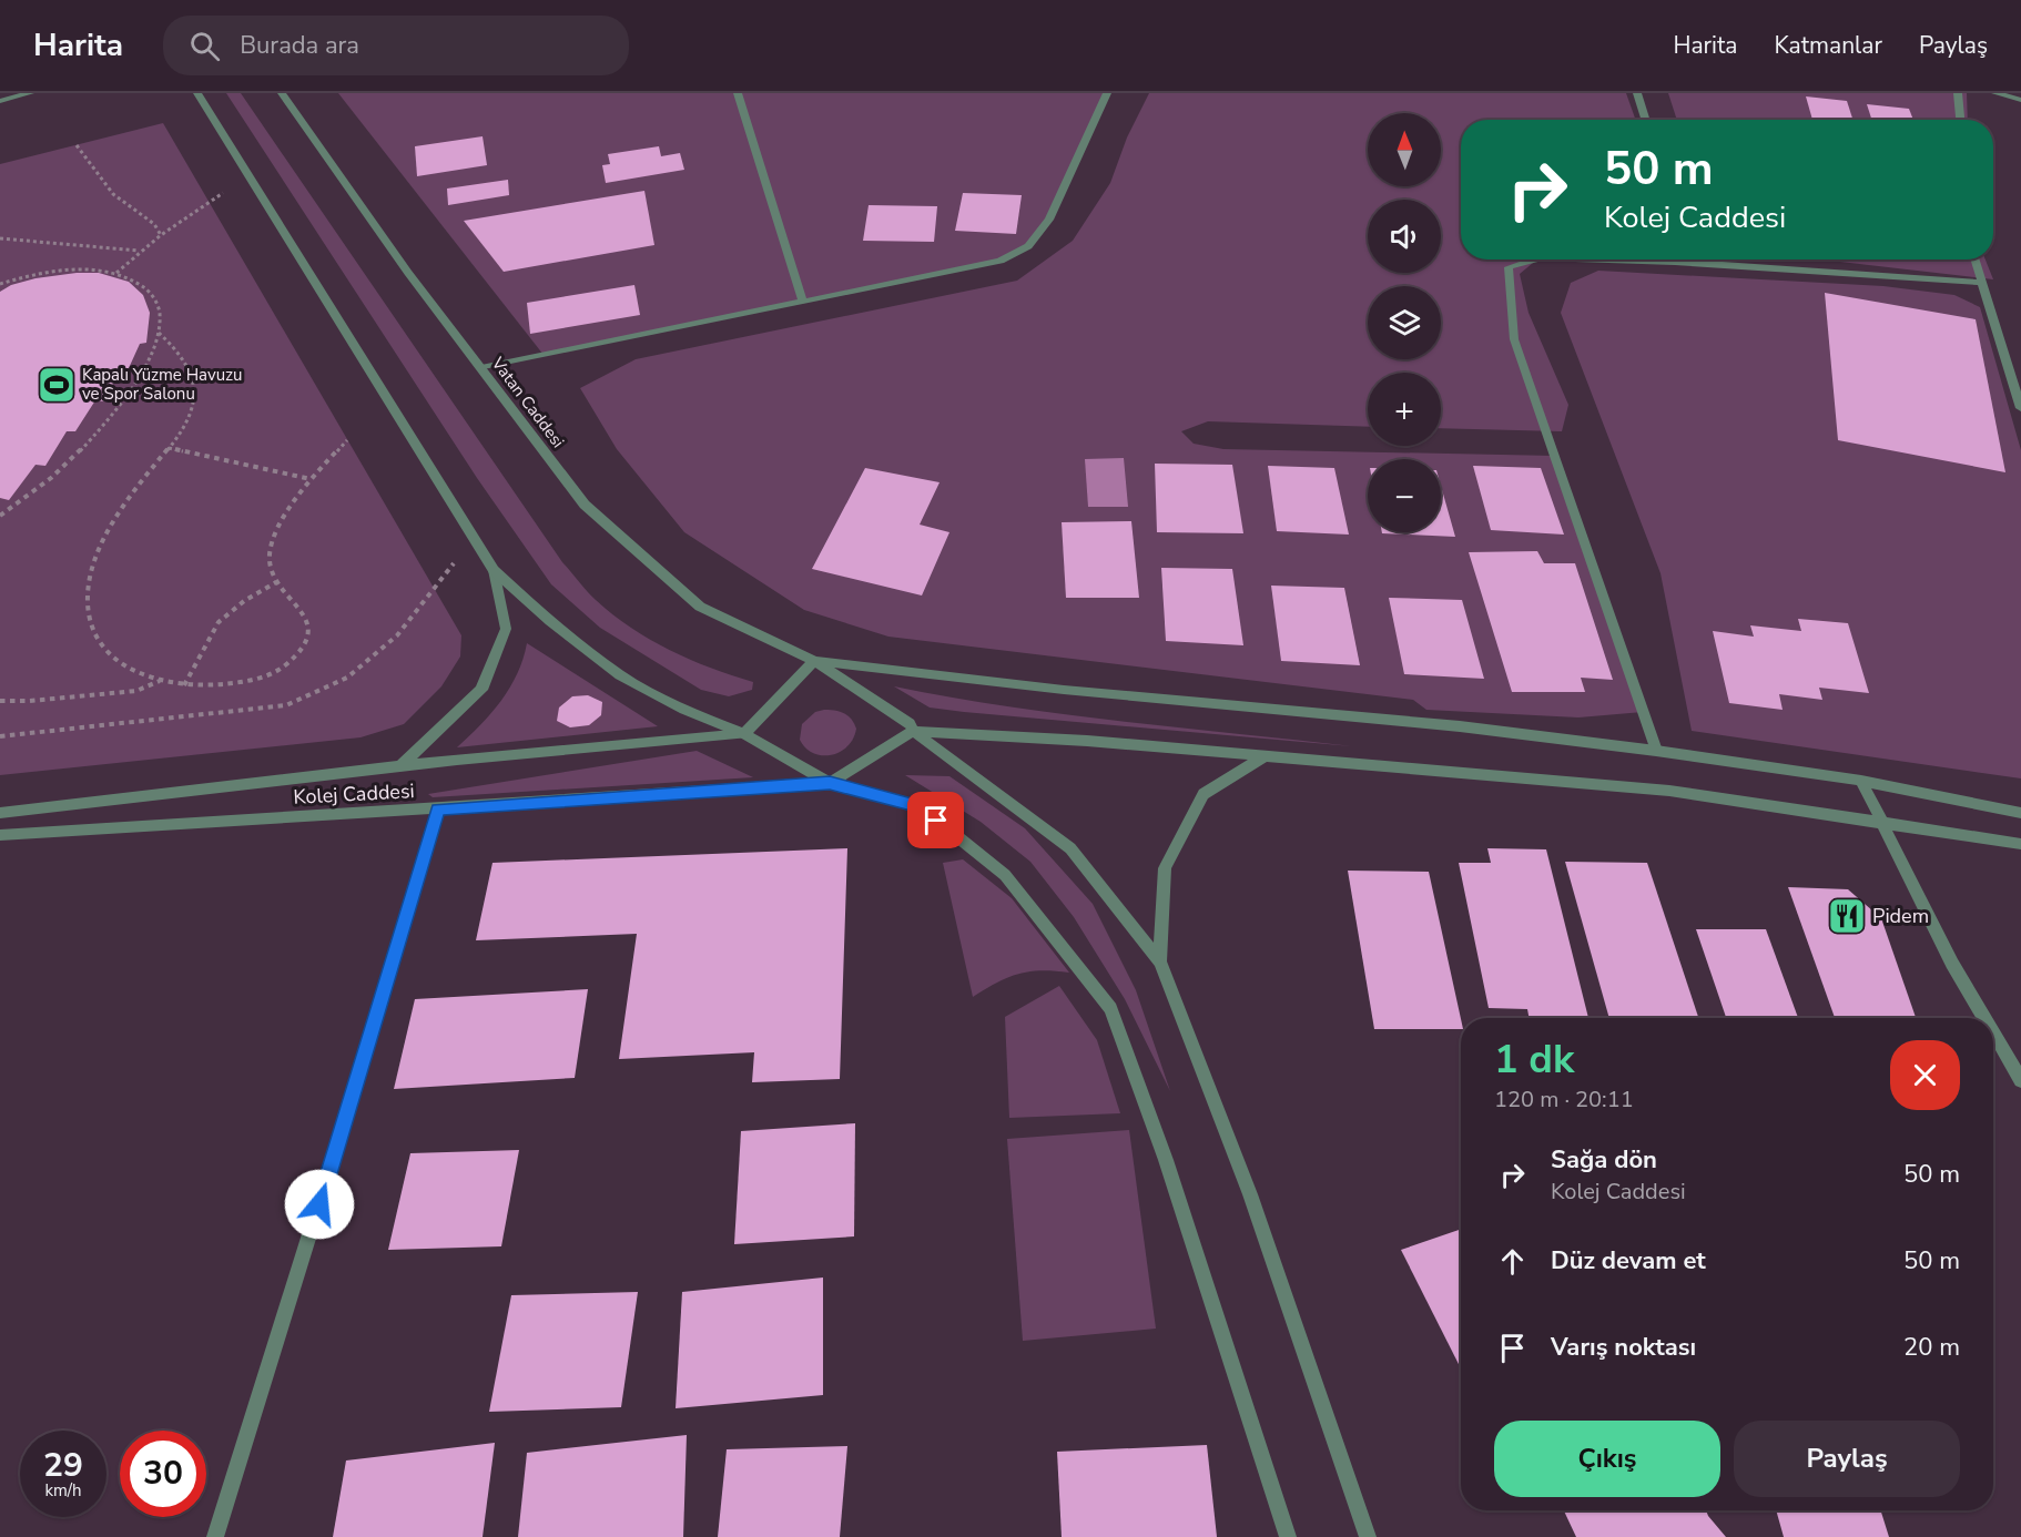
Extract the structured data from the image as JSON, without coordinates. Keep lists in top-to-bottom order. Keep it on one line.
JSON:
{"streets":{"street":["Vatan Caddesi","Kolej Caddesi"]},"places":{"sports":["Kapalı Yüzme Havuzu ve Spor Salonu"],"restaurant":["Pidem"]},"north":"top","page":{"header":"Harita","search":"Burada ara","nav":["Harita","Katmanlar","Paylaş"],"map_buttons":["+","−"],"turn":["50 m","Kolej Caddesi"],"heading":["1 dk","120 m · 20:11"],"list":[{"name":"Sağa dön","note":"Kolej Caddesi","value":"50 m"},{"name":"Düz devam et","value":"50 m"},{"name":"Varış noktası","value":"20 m"}],"buttons":["Çıkış","Paylaş"],"speed":"29 km/h","limit":"30"}}
